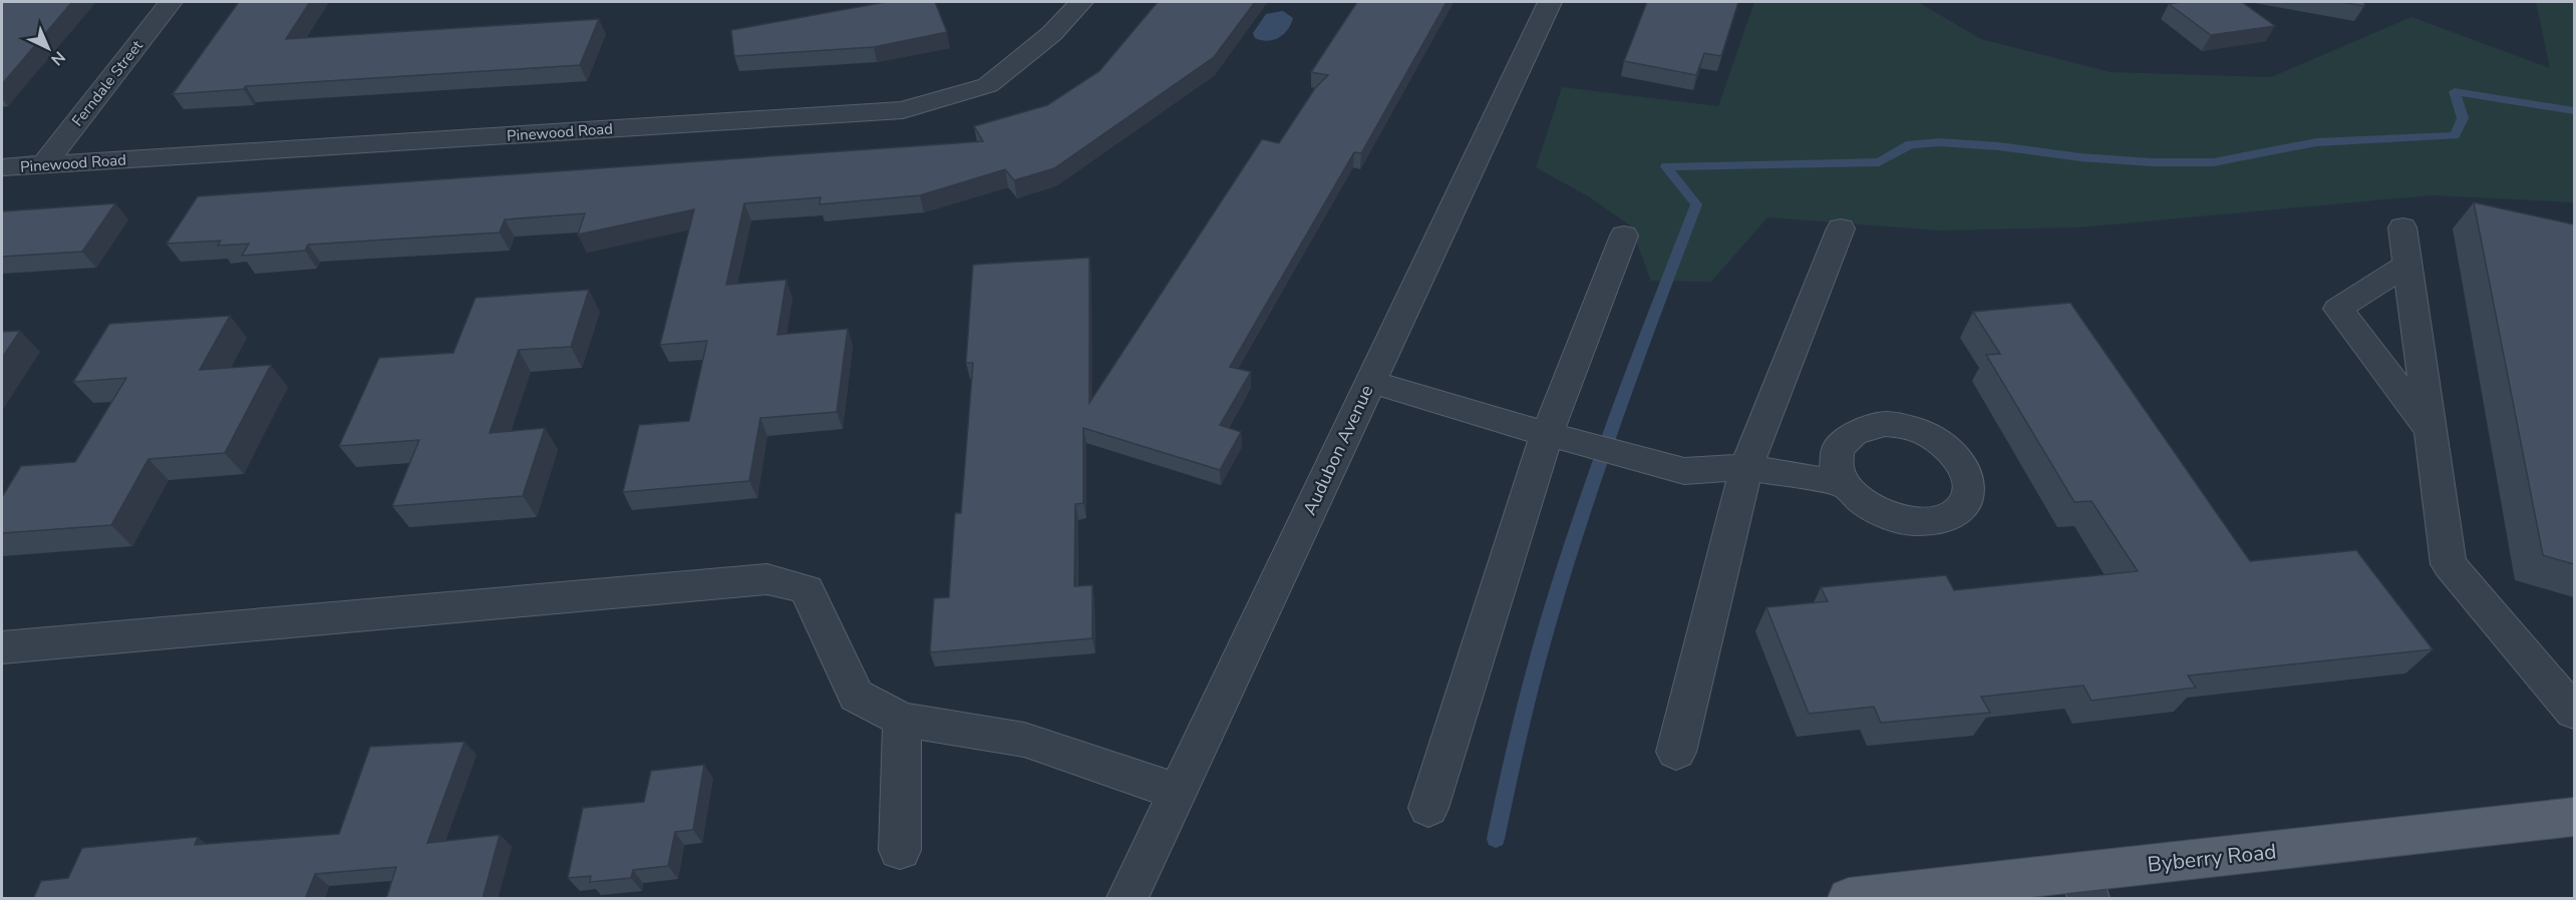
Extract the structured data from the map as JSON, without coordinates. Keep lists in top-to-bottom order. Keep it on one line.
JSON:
{"streets":{"main road":["Byberry Road"],"street":["Ferndale Street","Pinewood Road","Audubon Avenue"]},"crossings":[["Ferndale Street","Pinewood Road"]],"north":"bottom right"}
